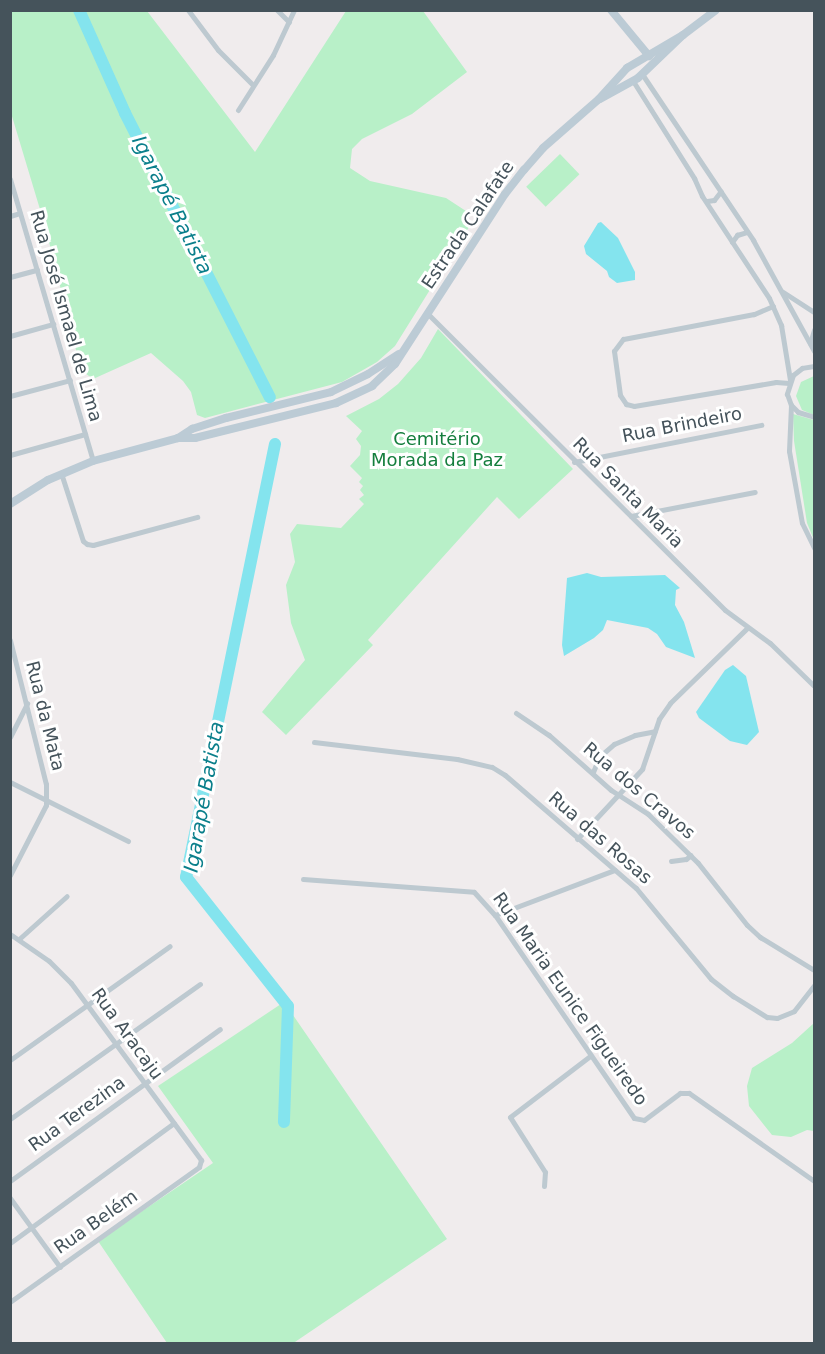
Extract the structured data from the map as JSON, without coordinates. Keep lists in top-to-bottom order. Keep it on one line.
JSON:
{"streets":{"street":["Estrada Calafate","Rua José Ismael de Lima","Rua Brindeiro","Rua Santa Maria","Rua da Mata","Rua dos Cravos","Rua das Rosas","Rua Maria Eunice Figueiredo","Rua Aracaju","Rua Terezina","Rua Belém"]},"crossings":[["Estrada Calafate","Rua José Ismael de Lima"],["Estrada Calafate","Rua Santa Maria"],["Rua Brindeiro","Rua Santa Maria"],["Rua Aracaju","Rua Terezina"],["Rua Aracaju","Rua Belém"]],"water":["Igarapé Batista"],"parks":["Cemitério Morada da Paz"]}
